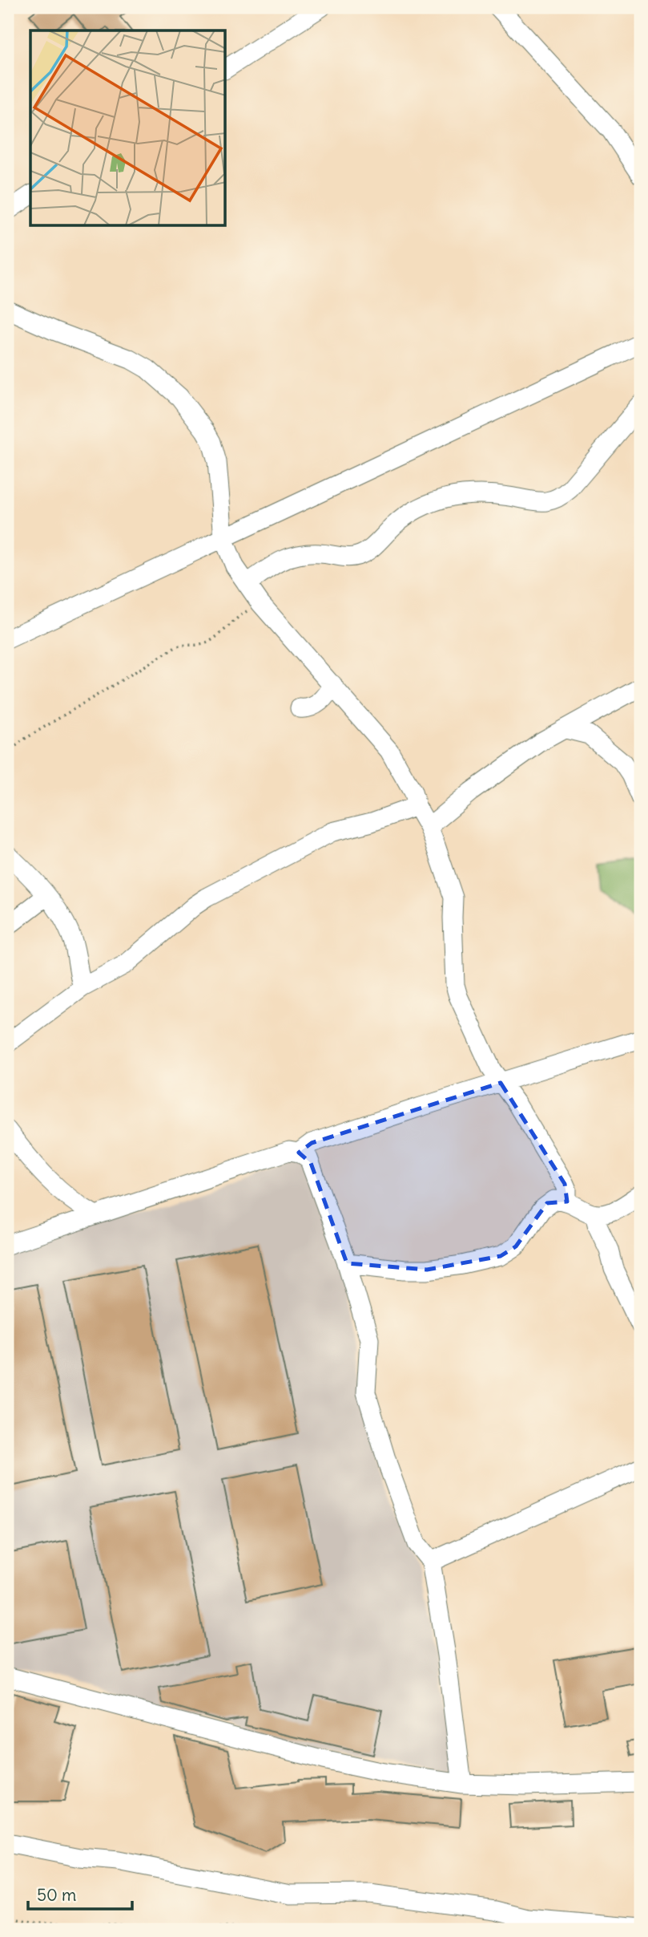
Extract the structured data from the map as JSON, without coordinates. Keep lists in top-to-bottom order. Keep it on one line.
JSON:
{"scale_bar":"50 m"}
